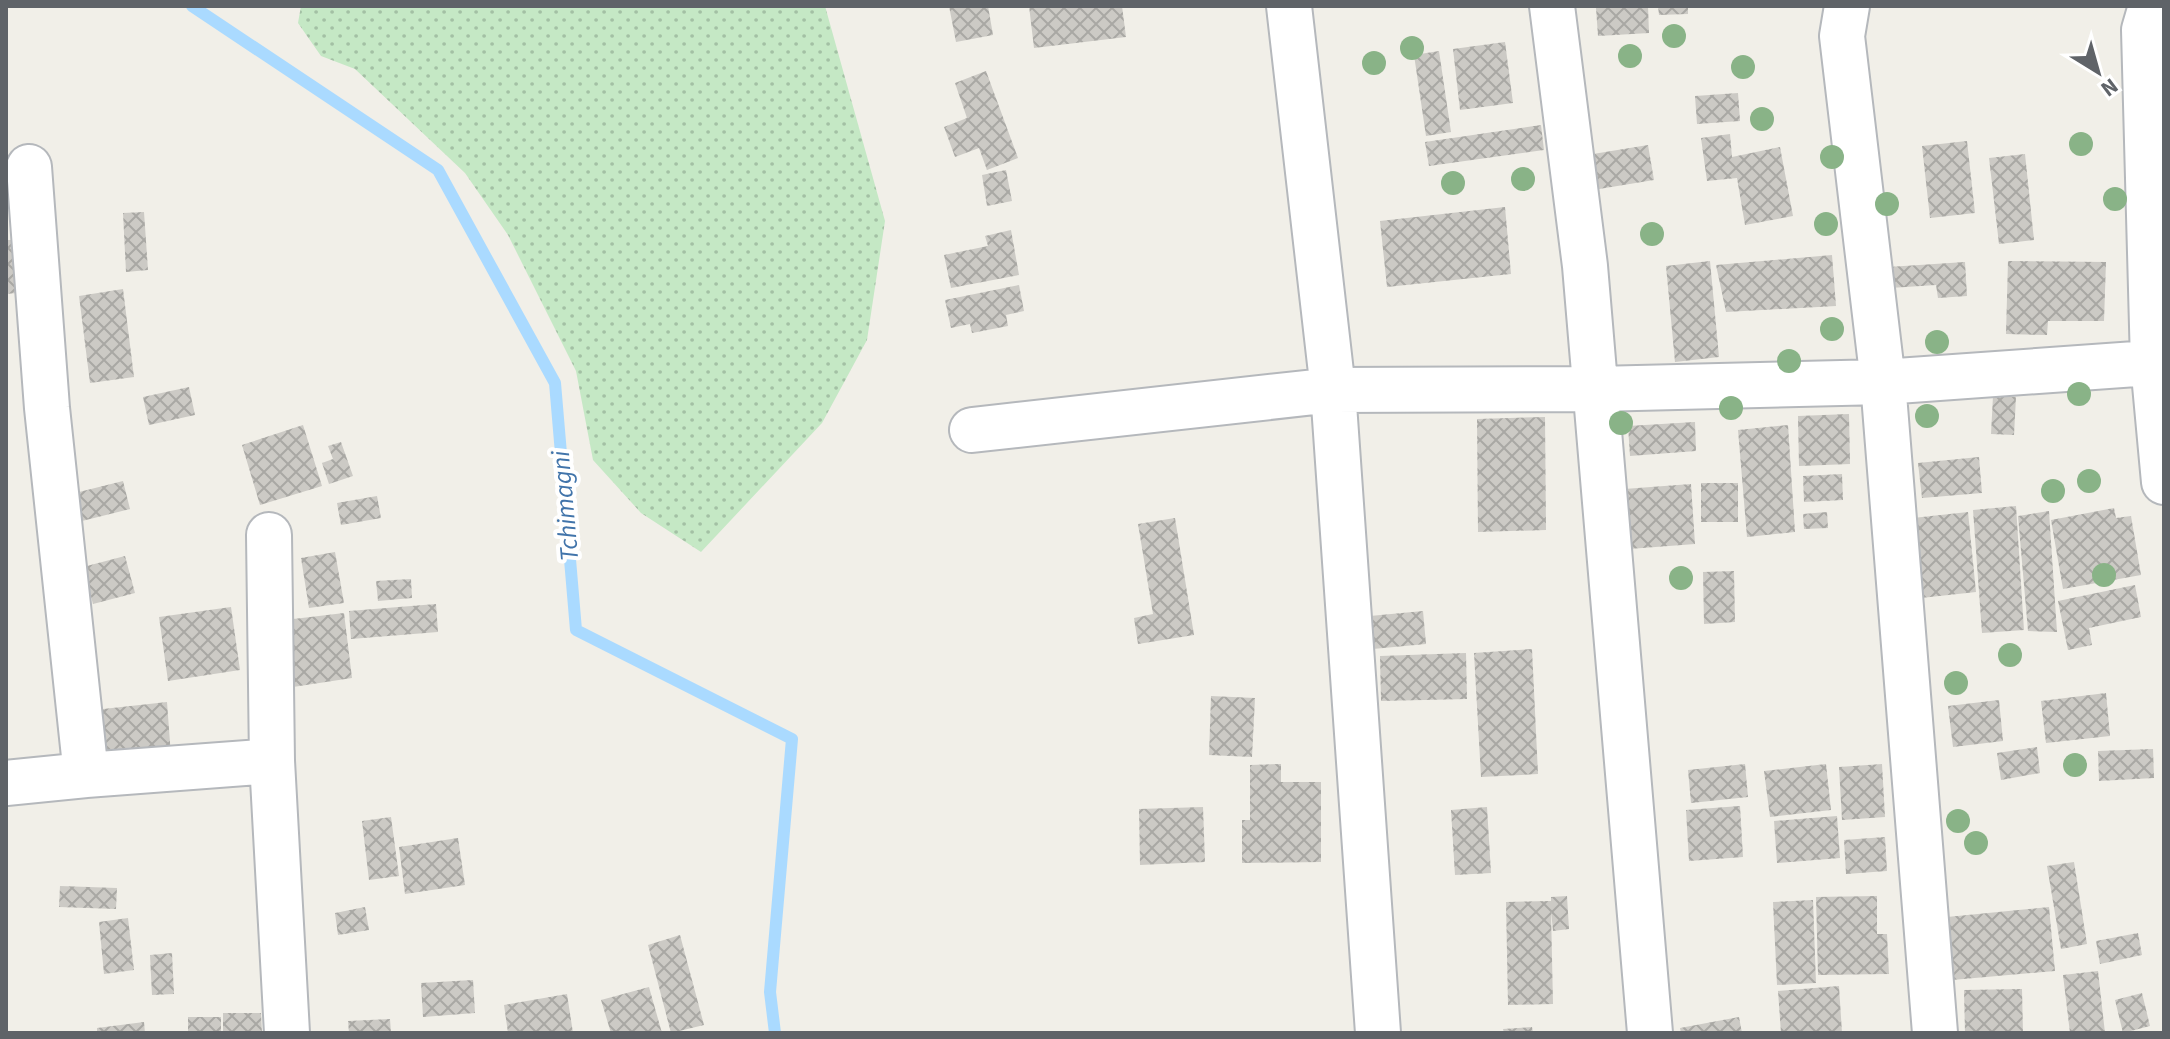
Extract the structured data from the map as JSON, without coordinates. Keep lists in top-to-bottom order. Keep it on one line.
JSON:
{"water":["Tchimagni"],"north":"bottom right"}
